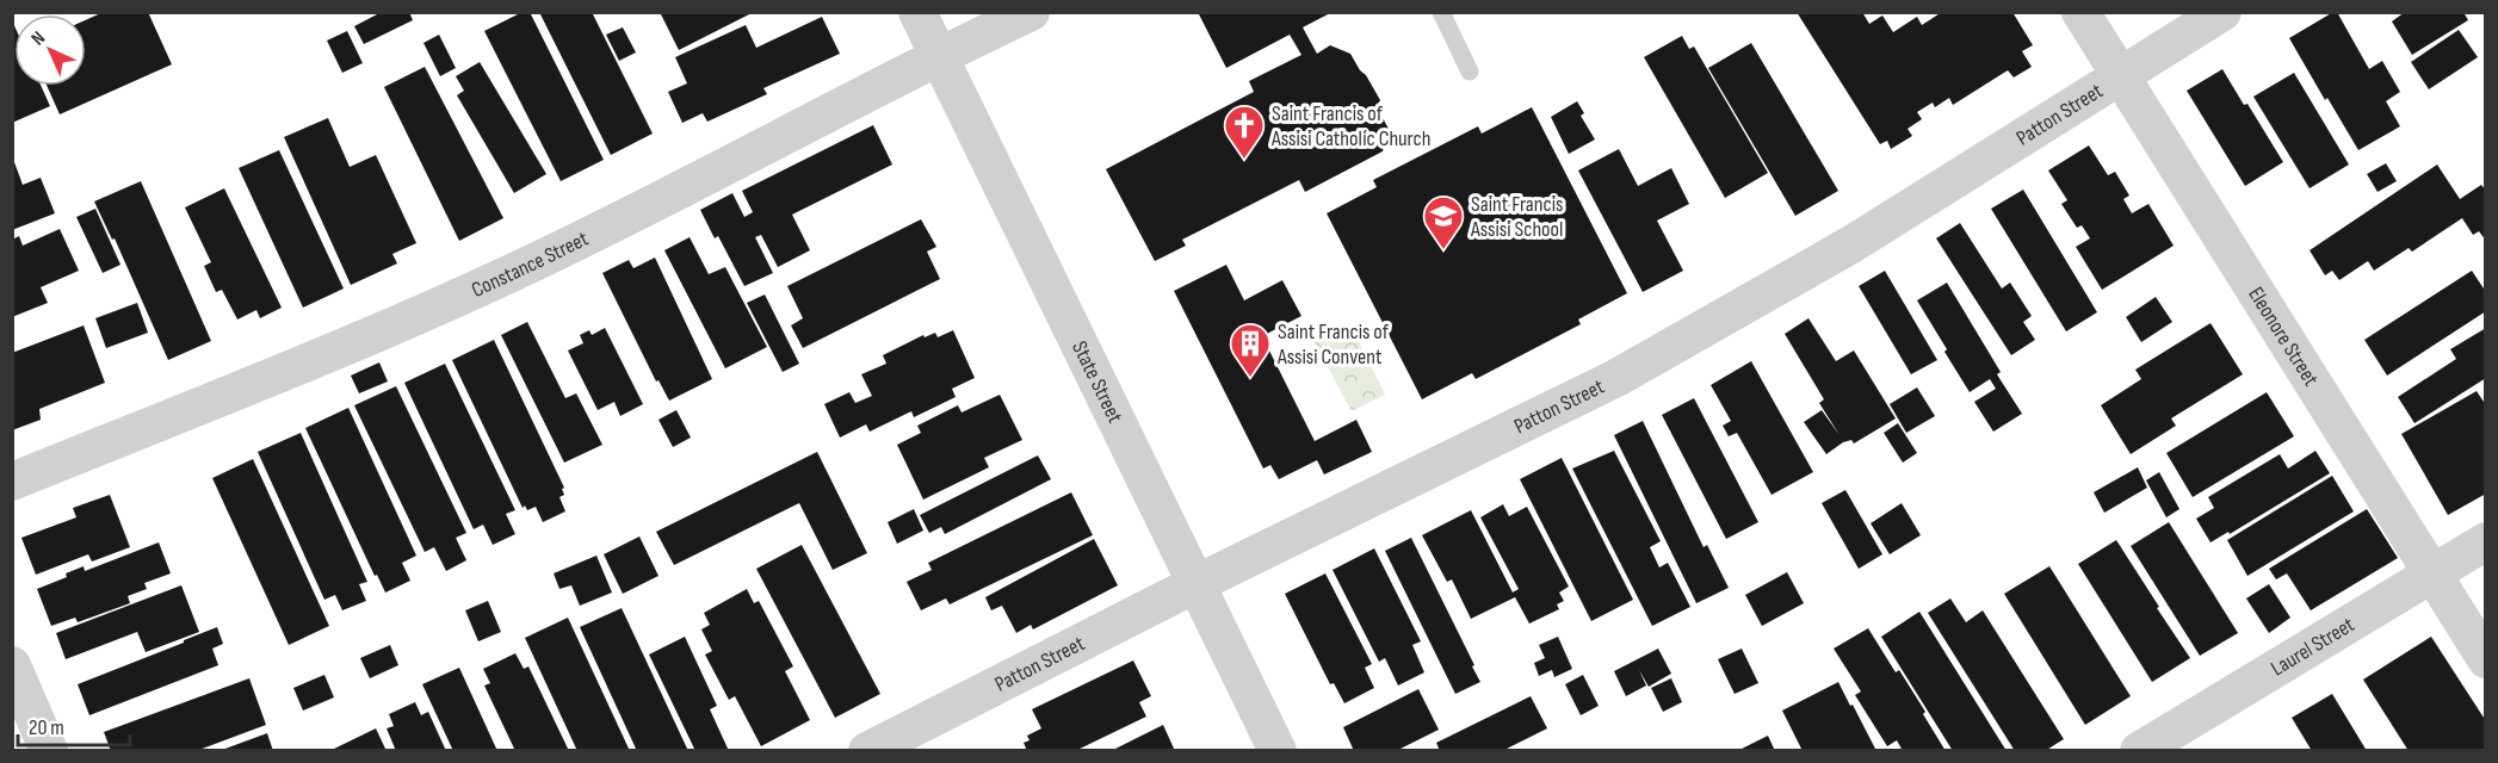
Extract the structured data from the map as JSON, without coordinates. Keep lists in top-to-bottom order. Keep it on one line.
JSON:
{"streets":{"street":["Patton Street","Constance Street","Eleonore Street","State Street","Laurel Street"]},"crossings":[["Patton Street","Eleonore Street"],["Patton Street","State Street"],["Constance Street","State Street"],["Eleonore Street","Laurel Street"]],"places":{"church":["Saint Francis of Assisi Catholic Church"],"school or university":["Saint Francis Assisi School"],"building":["Saint Francis of Assisi Convent"]},"scale_bar":"20 m","north":"top left"}
